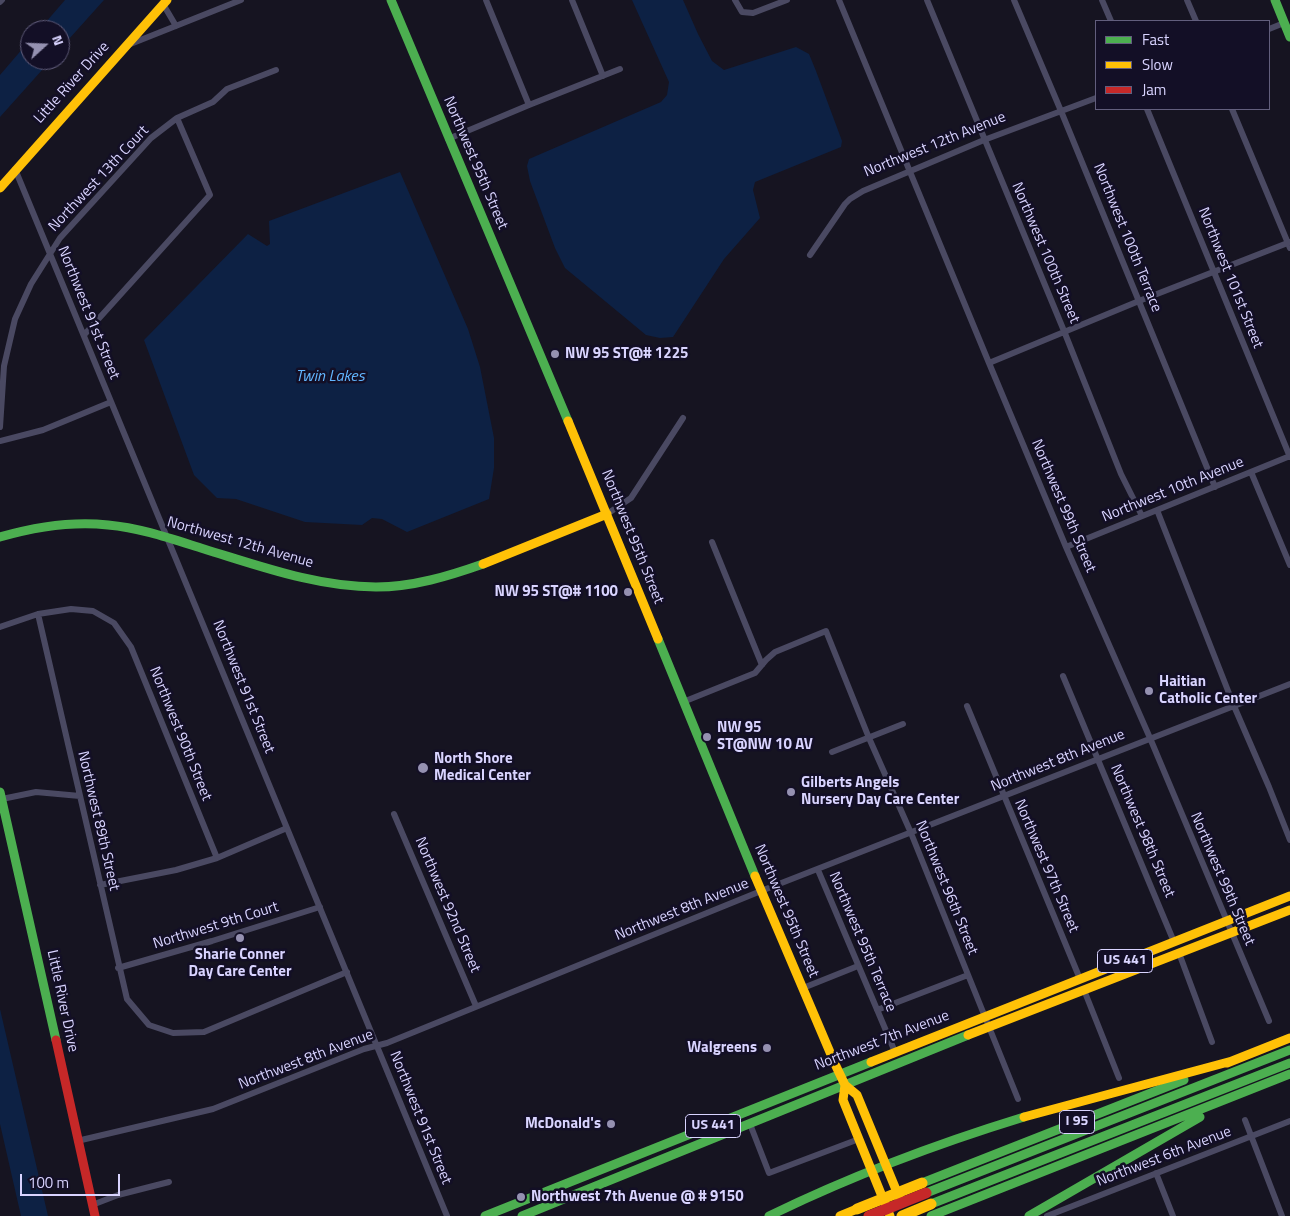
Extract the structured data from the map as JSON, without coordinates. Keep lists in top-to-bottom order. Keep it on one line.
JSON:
{"streets":{"main road":["Little River Drive","Northwest 12th Avenue","Northwest 95th Street","US 441","Northwest 7th Avenue","I 95"],"street":["Northwest 13th Court","Northwest 100th Terrace","Northwest 100th Street","Northwest 101st Street","Northwest 91st Street","Northwest 10th Avenue","Northwest 99th Street","Northwest 90th Street","Northwest 8th Avenue","Northwest 89th Street","Northwest 98th Street","Northwest 97th Street","Northwest 96th Street","Northwest 92nd Street","Northwest 9th Court","Northwest 95th Terrace","Northwest 6th Avenue"]},"crossings":[["Little River Drive","Northwest 91st Street"],["Little River Drive","Northwest 8th Avenue"],["Northwest 12th Avenue","Northwest 95th Street"],["Northwest 12th Avenue","Northwest 100th Terrace"],["Northwest 12th Avenue","Northwest 100th Street"],["Northwest 12th Avenue","Northwest 91st Street"],["Northwest 12th Avenue","Northwest 99th Street"],["Northwest 95th Street","Northwest 8th Avenue"],["Northwest 95th Street","Northwest 7th Avenue"],["Northwest 13th Court","Northwest 91st Street"],["Northwest 100th Terrace","Northwest 10th Avenue"],["Northwest 100th Street","Northwest 10th Avenue"],["Northwest 101st Street","Northwest 10th Avenue"],["Northwest 91st Street","Northwest 8th Avenue"],["Northwest 91st Street","Northwest 89th Street"],["Northwest 91st Street","Northwest 9th Court"],["Northwest 10th Avenue","Northwest 99th Street"],["Northwest 99th Street","Northwest 8th Avenue"],["Northwest 99th Street","Northwest 7th Avenue"],["Northwest 90th Street","Northwest 89th Street"],["Northwest 8th Avenue","Northwest 98th Street"],["Northwest 8th Avenue","Northwest 97th Street"],["Northwest 8th Avenue","Northwest 96th Street"],["Northwest 8th Avenue","Northwest 92nd Street"],["Northwest 8th Avenue","Northwest 95th Terrace"],["Northwest 89th Street","Northwest 9th Court"],["Northwest 98th Street","Northwest 7th Avenue"],["Northwest 97th Street","Northwest 7th Avenue"],["Northwest 96th Street","Northwest 7th Avenue"],["Northwest 95th Terrace","Northwest 7th Avenue"]],"water":["Twin Lakes"],"places":["NW 95 ST@# 1225","NW 95 ST@# 1100","Haitian Catholic Center","NW 95 ST@NW 10 AV","North Shore Medical Center","Gilberts Angels Nursery Day Care Center","Sharie Conner Day Care Center","Walgreens","McDonald's","Northwest 7th Avenue @ # 9150"],"legend":["Fast","Slow","Jam"],"scale_bar":"100 m","north":"right"}
